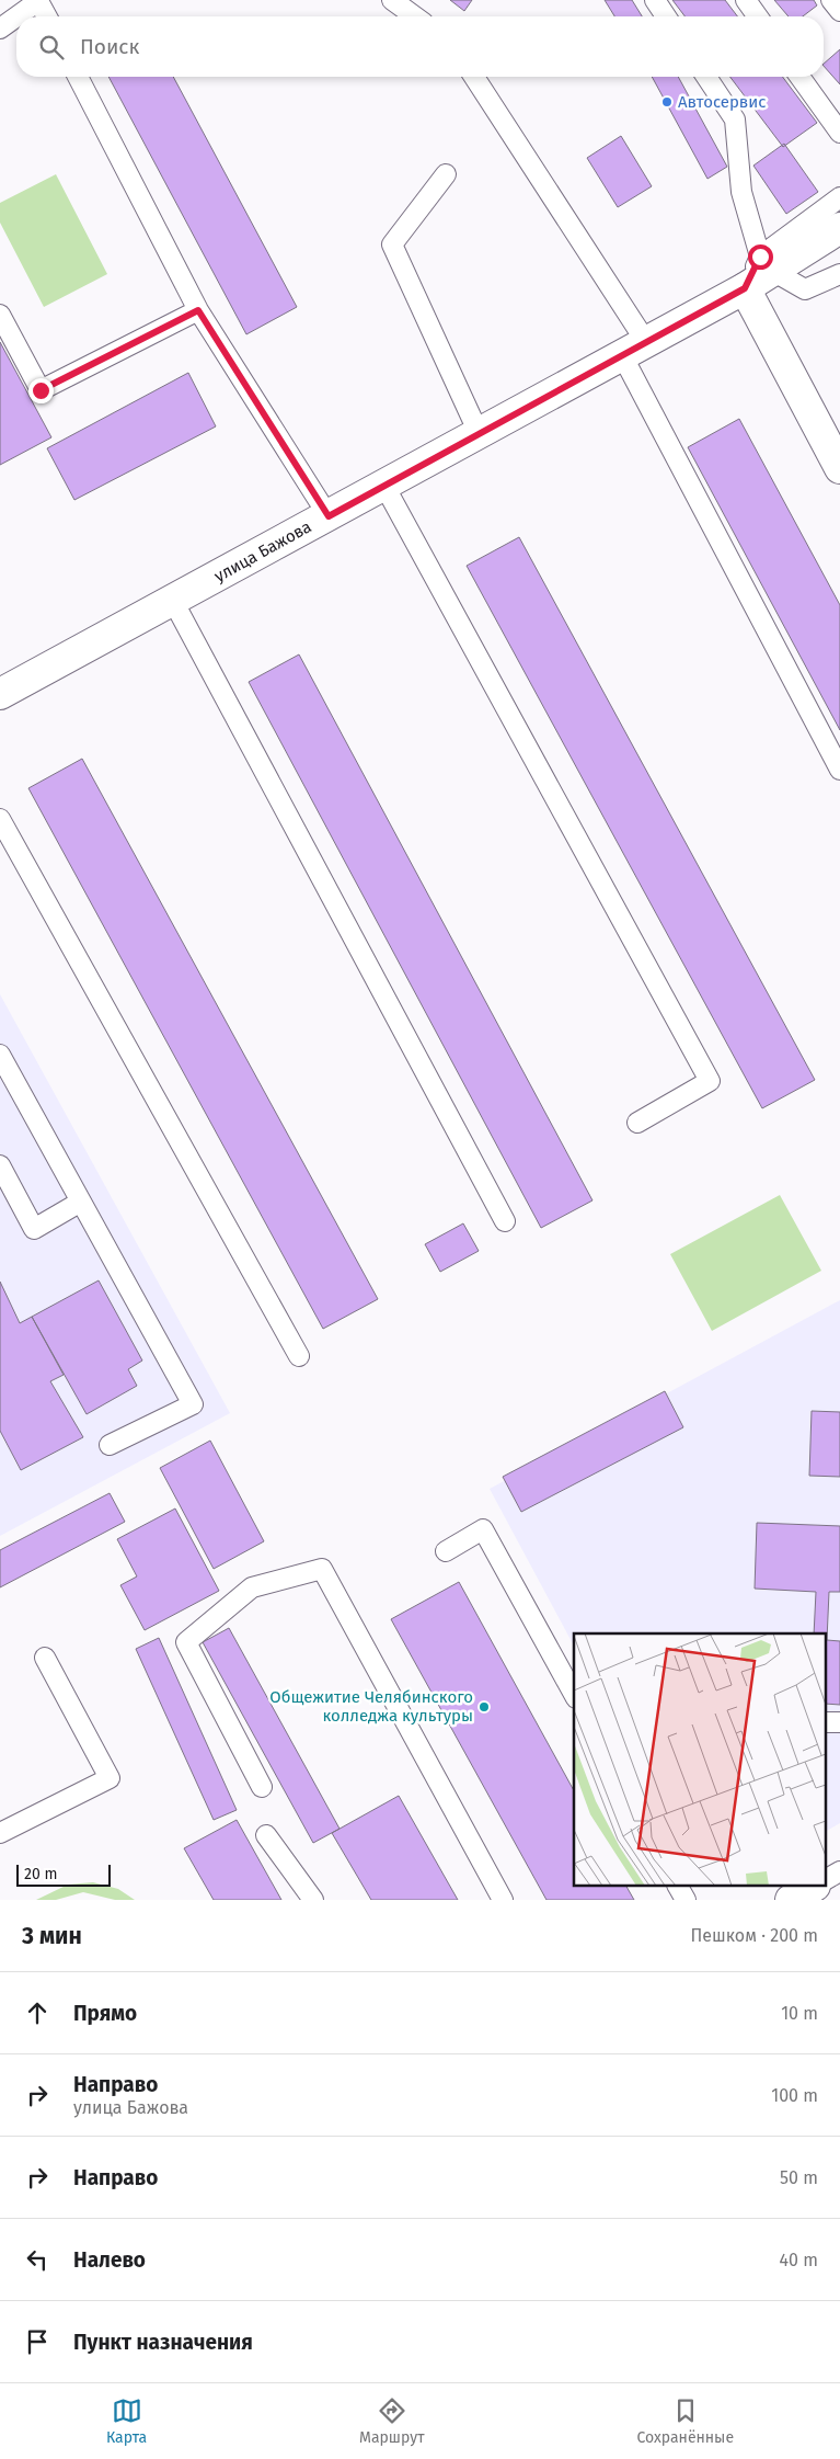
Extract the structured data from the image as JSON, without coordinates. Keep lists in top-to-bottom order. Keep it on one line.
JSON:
{"streets":{"street":["улица Бажова"]},"places":["Автосервис","Общежитие Челябинского колледжа культуры"],"scale_bar":"20 m","page":{"search":"Поиск","scale":"20 m","heading":["3 мин","Пешком · 200 m"],"list":[["Прямо","10 m"],["Направо","улица Бажова","100 m"],["Направо","50 m"],["Налево","40 m"],"Пункт назначения"],"nav":["Карта","Маршрут","Сохранённые"]}}
